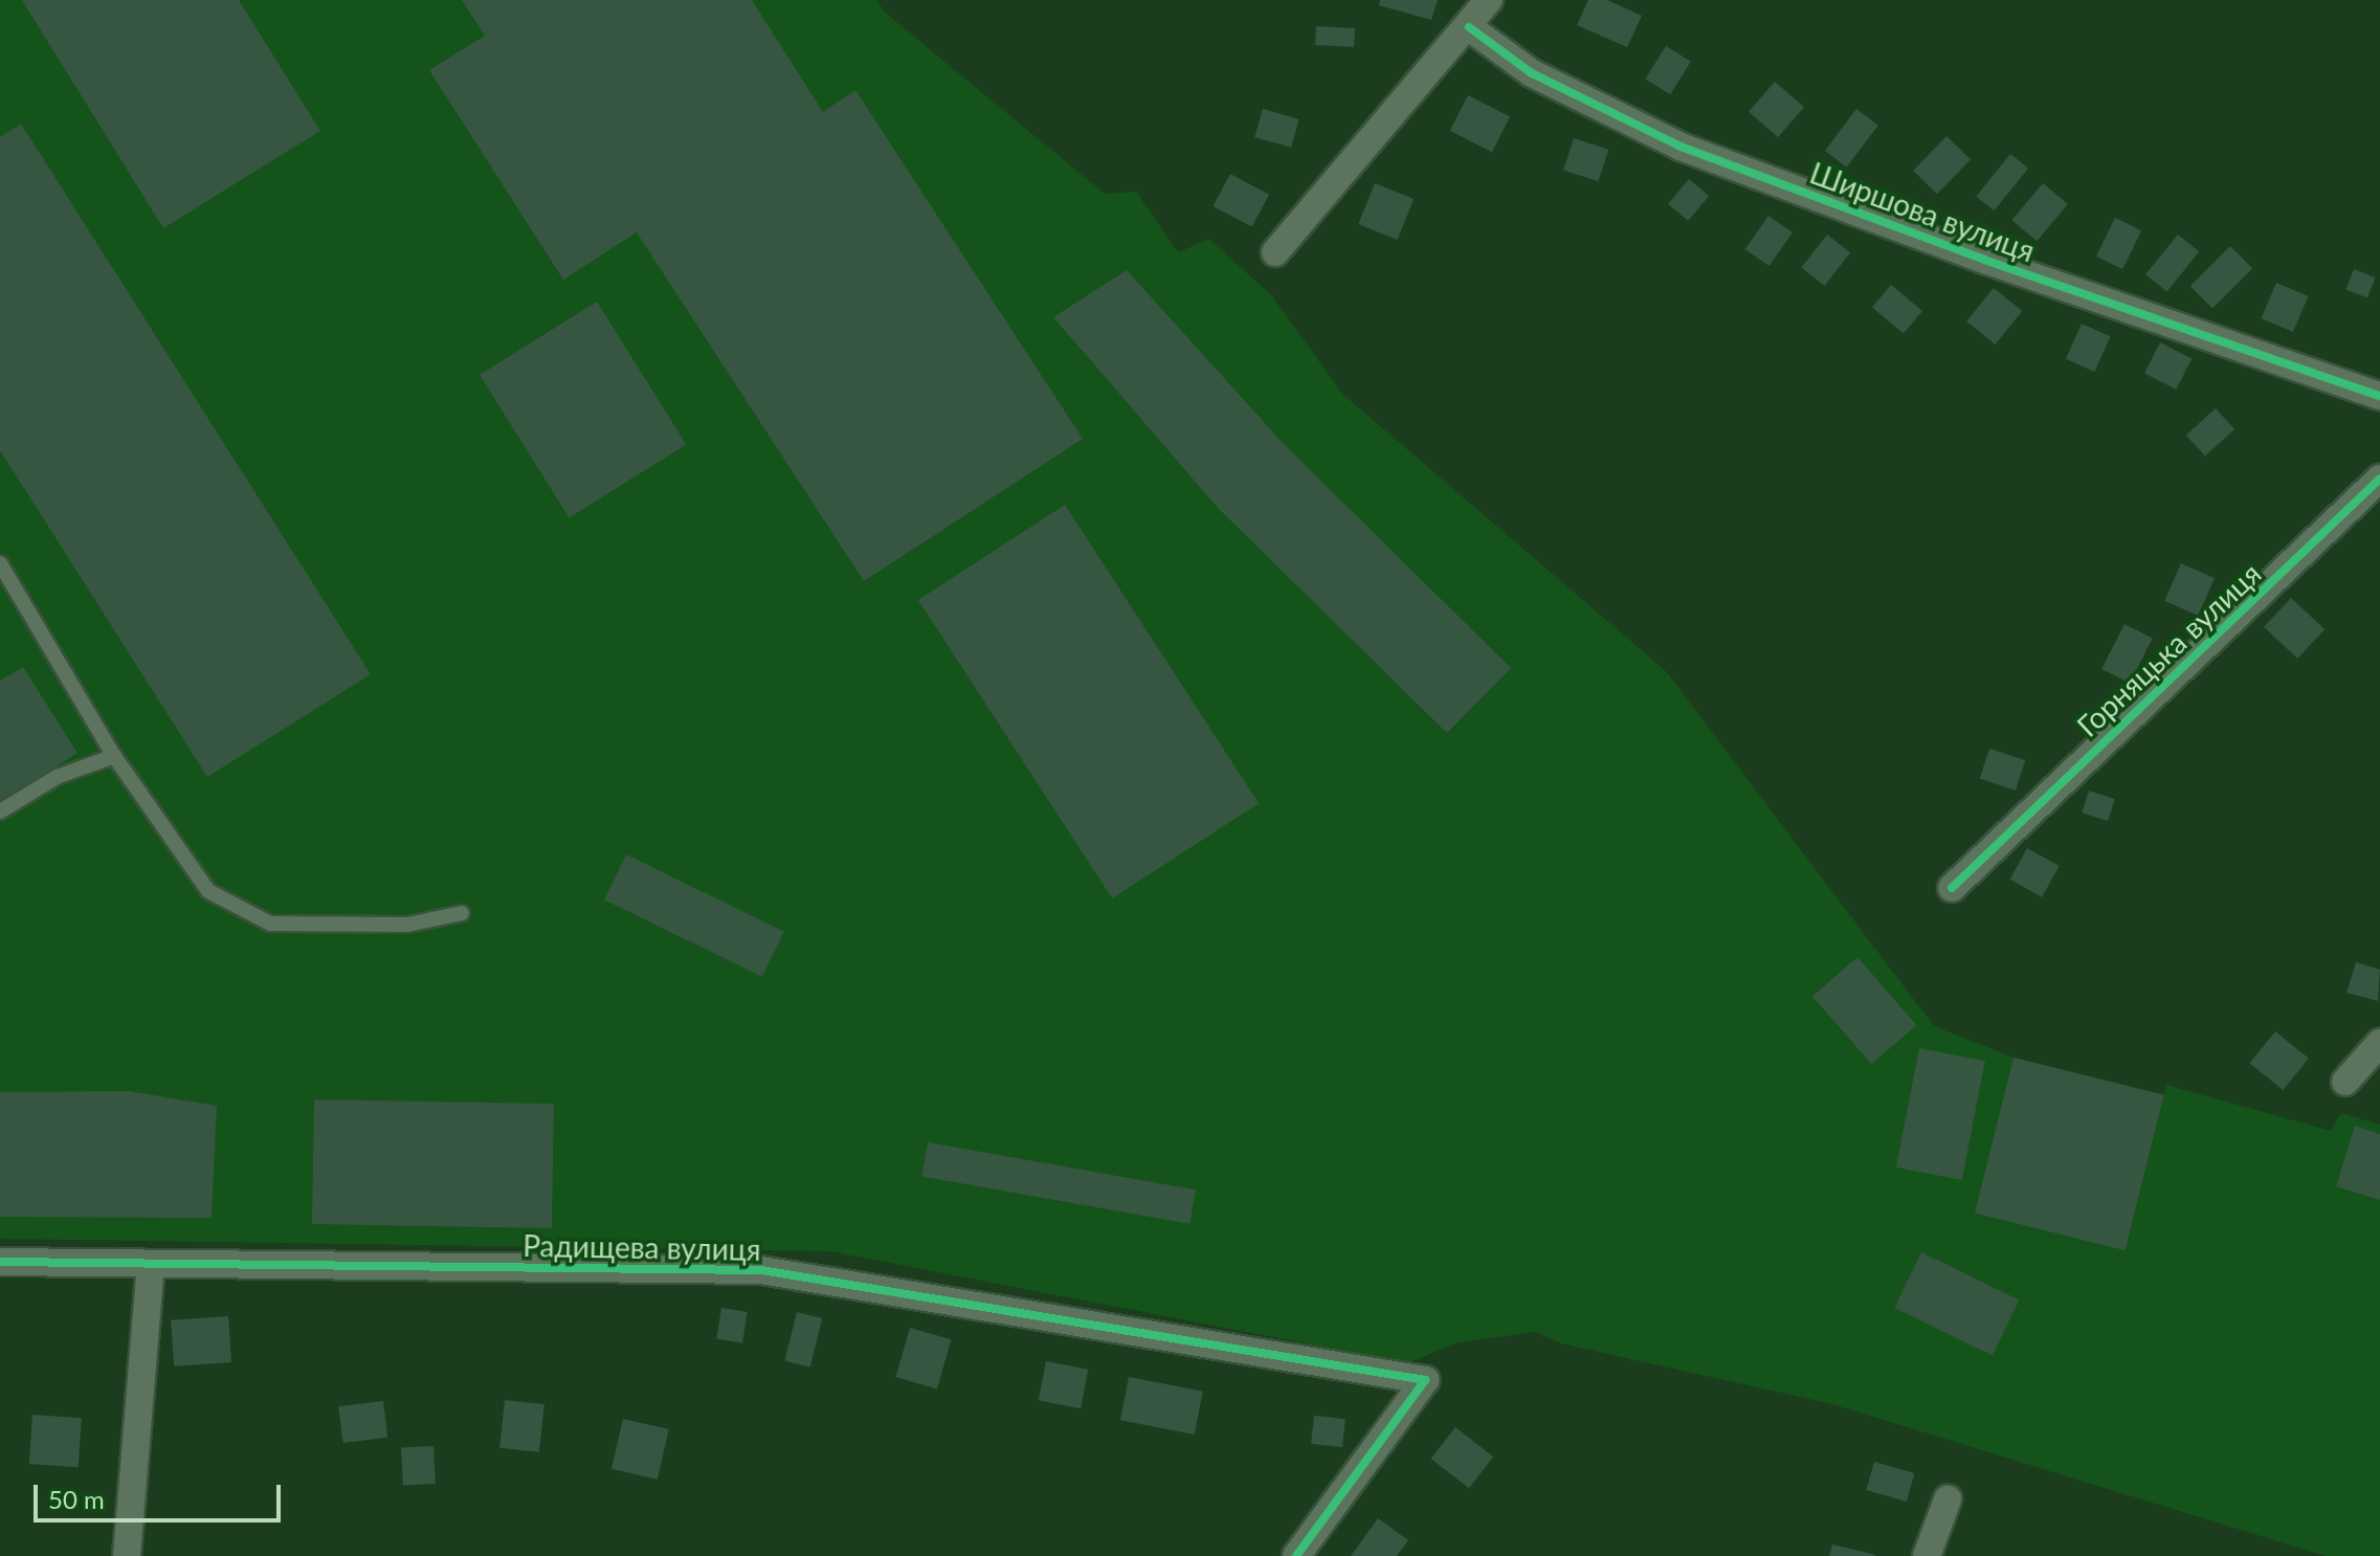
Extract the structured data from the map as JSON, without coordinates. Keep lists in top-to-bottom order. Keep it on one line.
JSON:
{"streets":{"street":["Ширшова вулиця","Горняцька вулиця","Радищева вулиця"]},"scale_bar":"50 m"}
